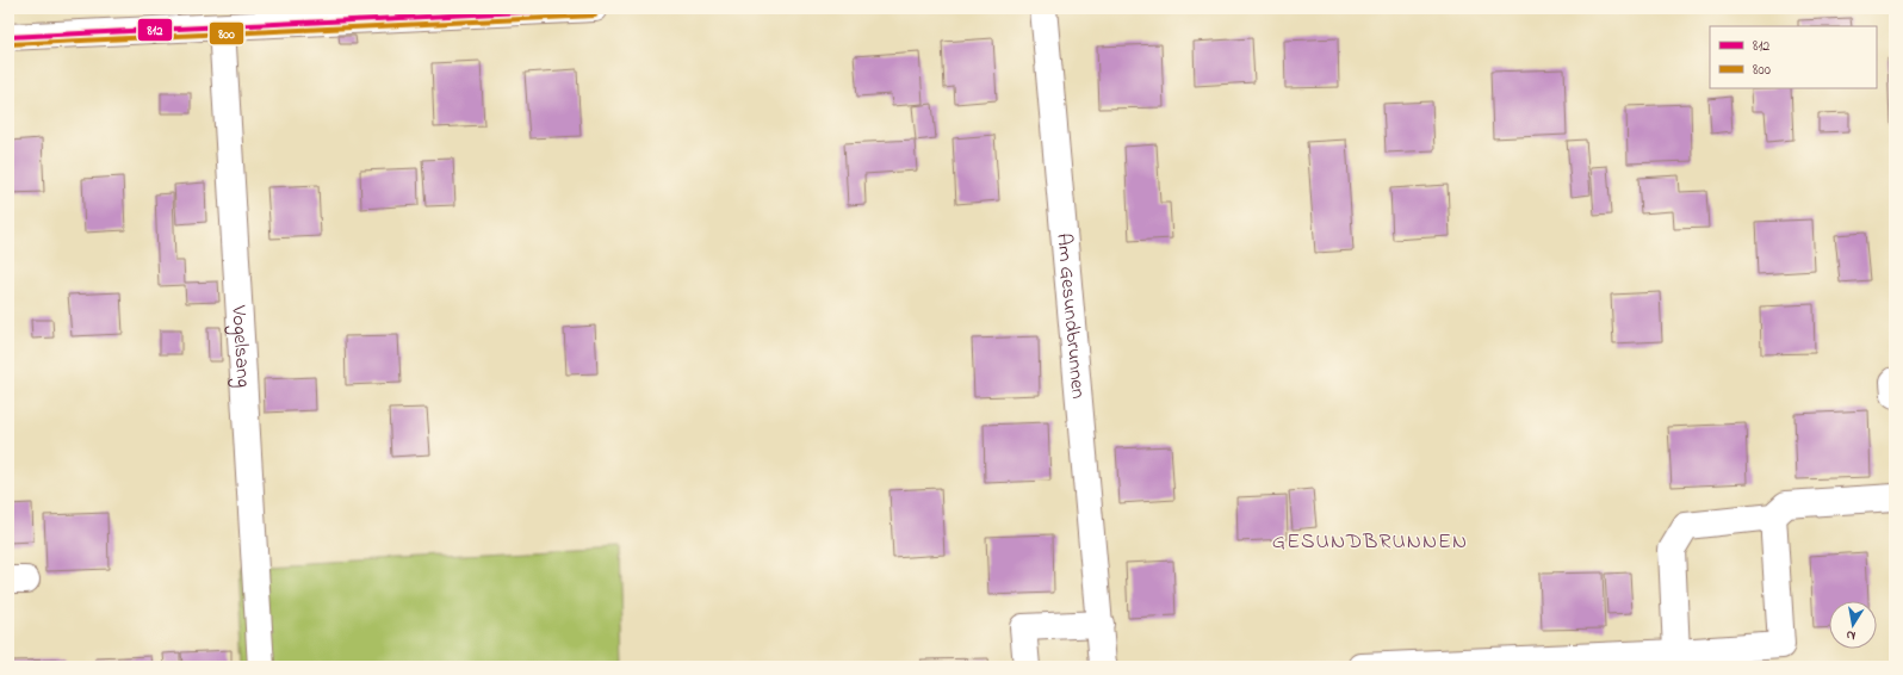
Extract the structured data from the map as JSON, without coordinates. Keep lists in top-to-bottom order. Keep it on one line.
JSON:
{"streets":{"street":["Am Gesundbrunnen","Vogelsang"]},"districts":["GESUNDBRUNNEN"],"lines":["transit line 812","transit line 800"],"legend":["812","800"],"north":"bottom"}
